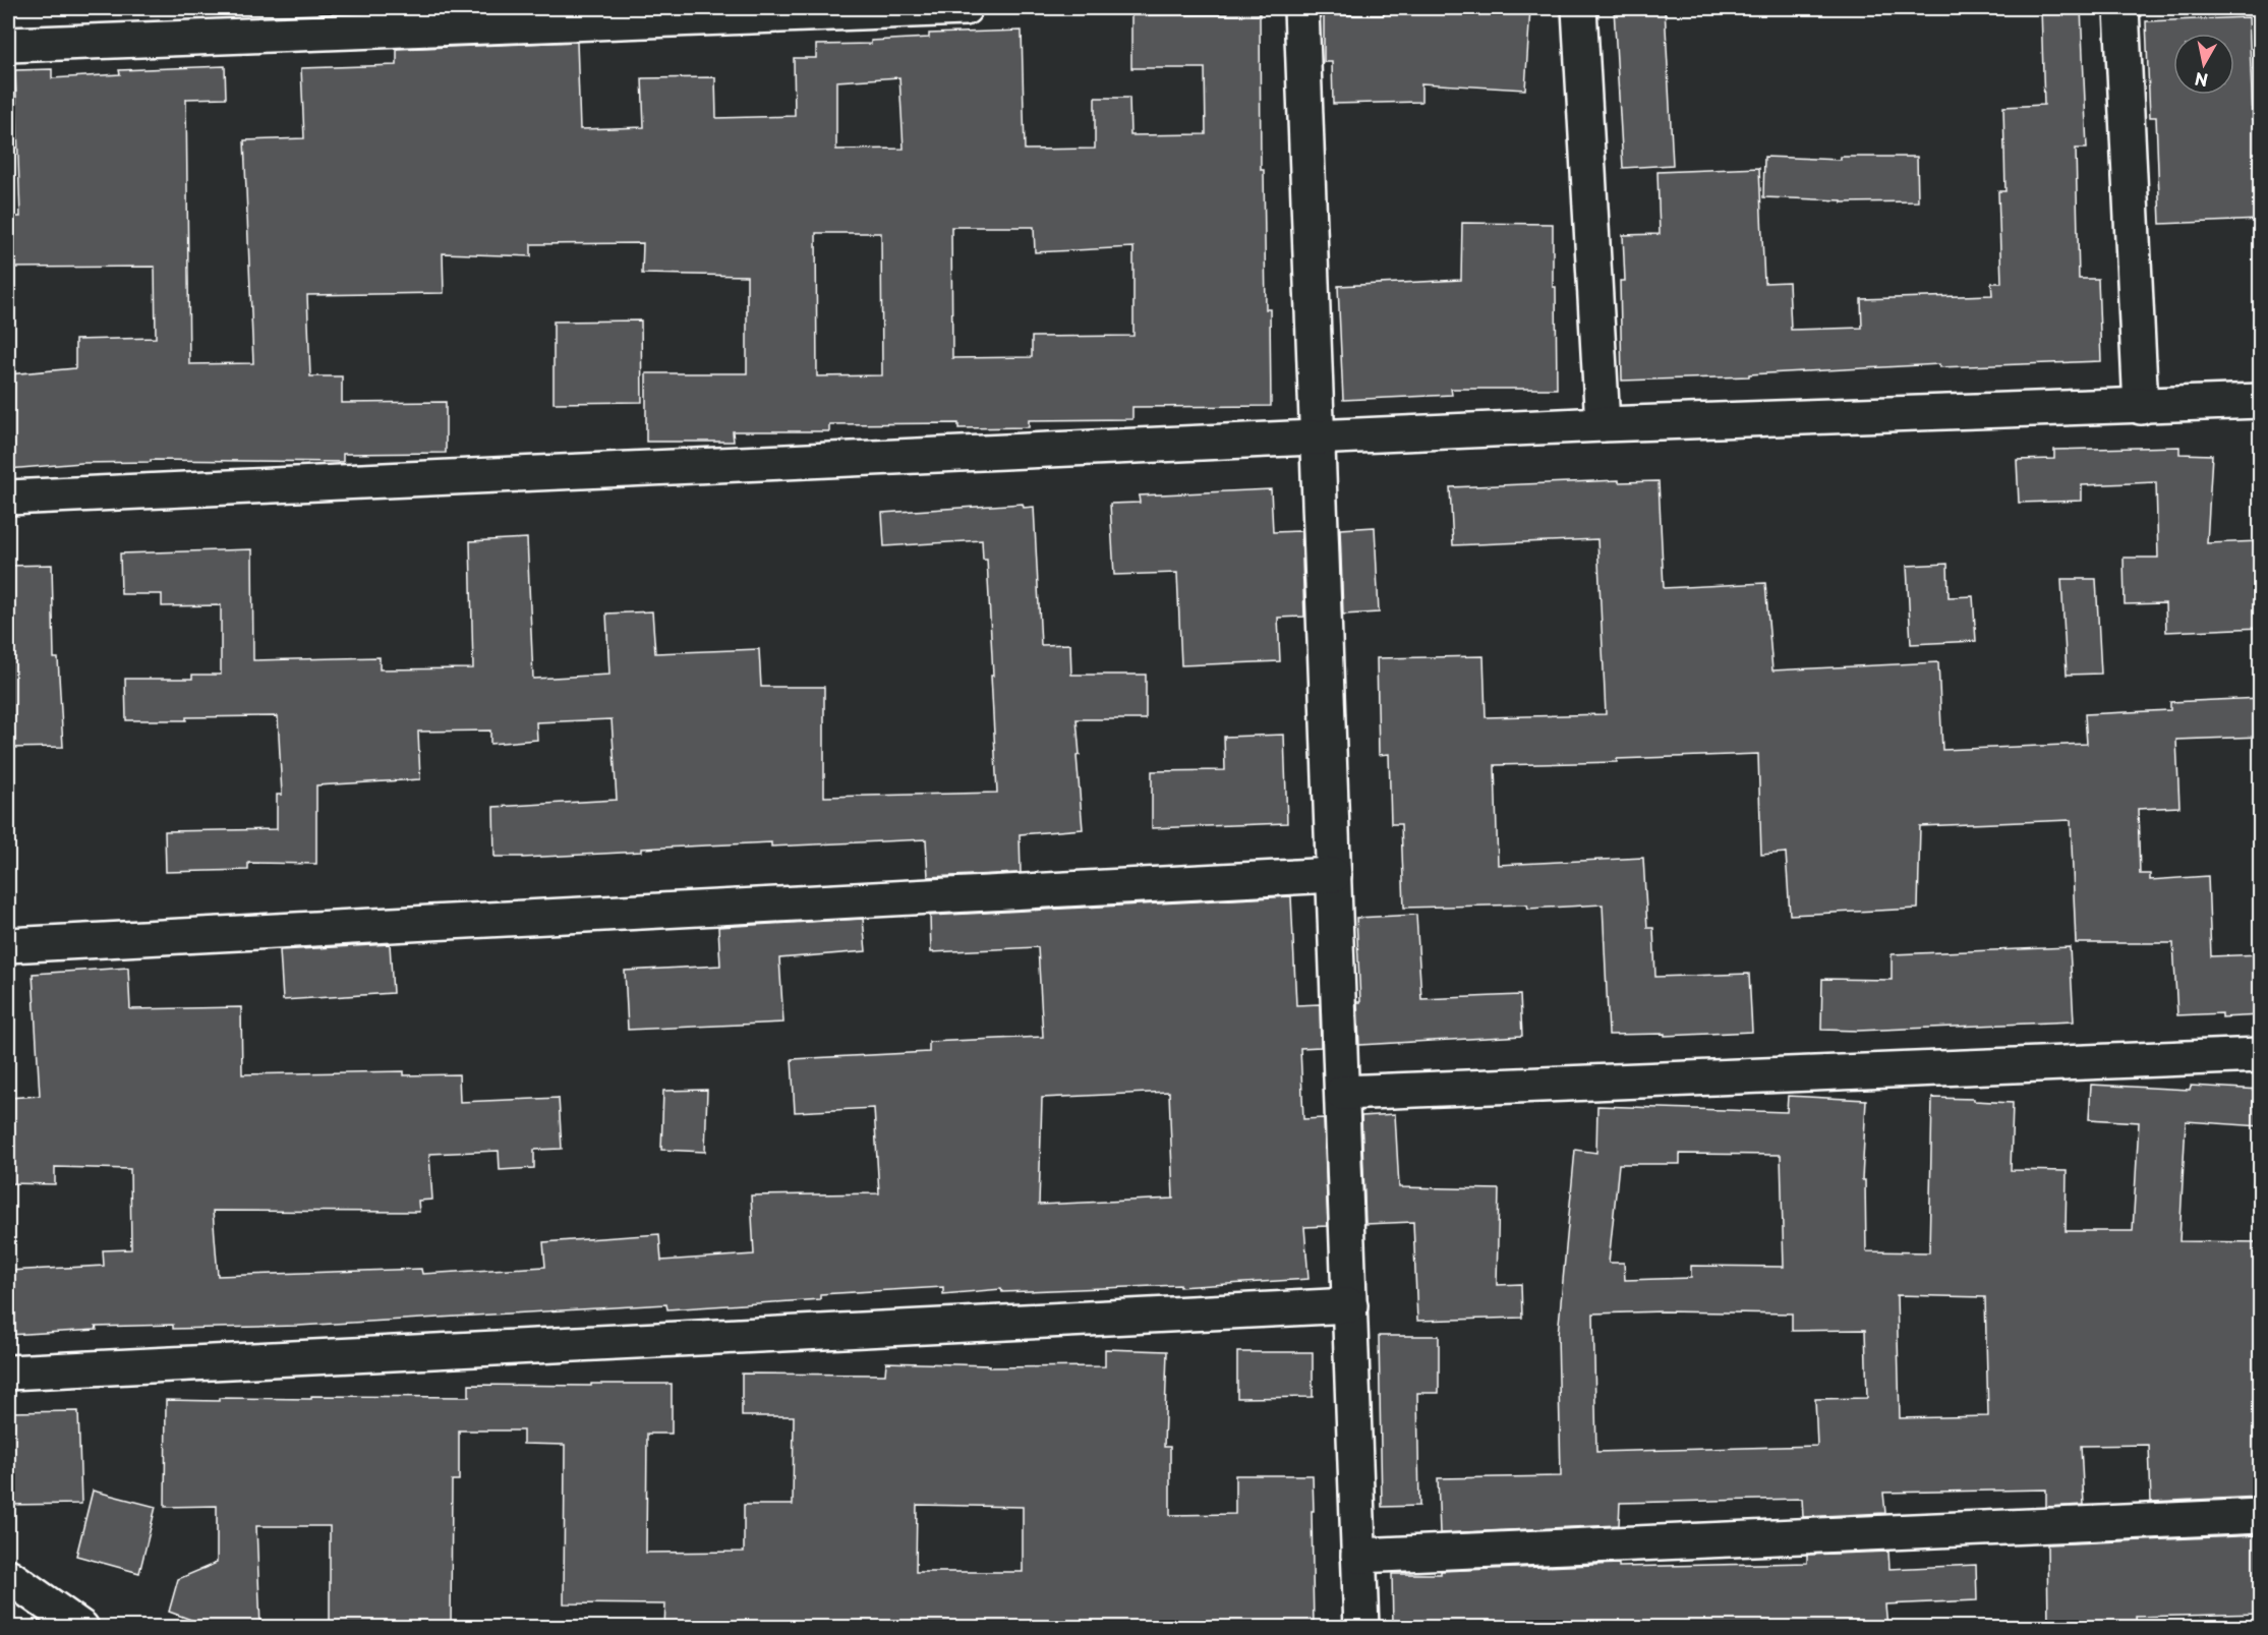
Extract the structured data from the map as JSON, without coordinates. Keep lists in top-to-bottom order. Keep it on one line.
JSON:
{"north":"bottom"}
